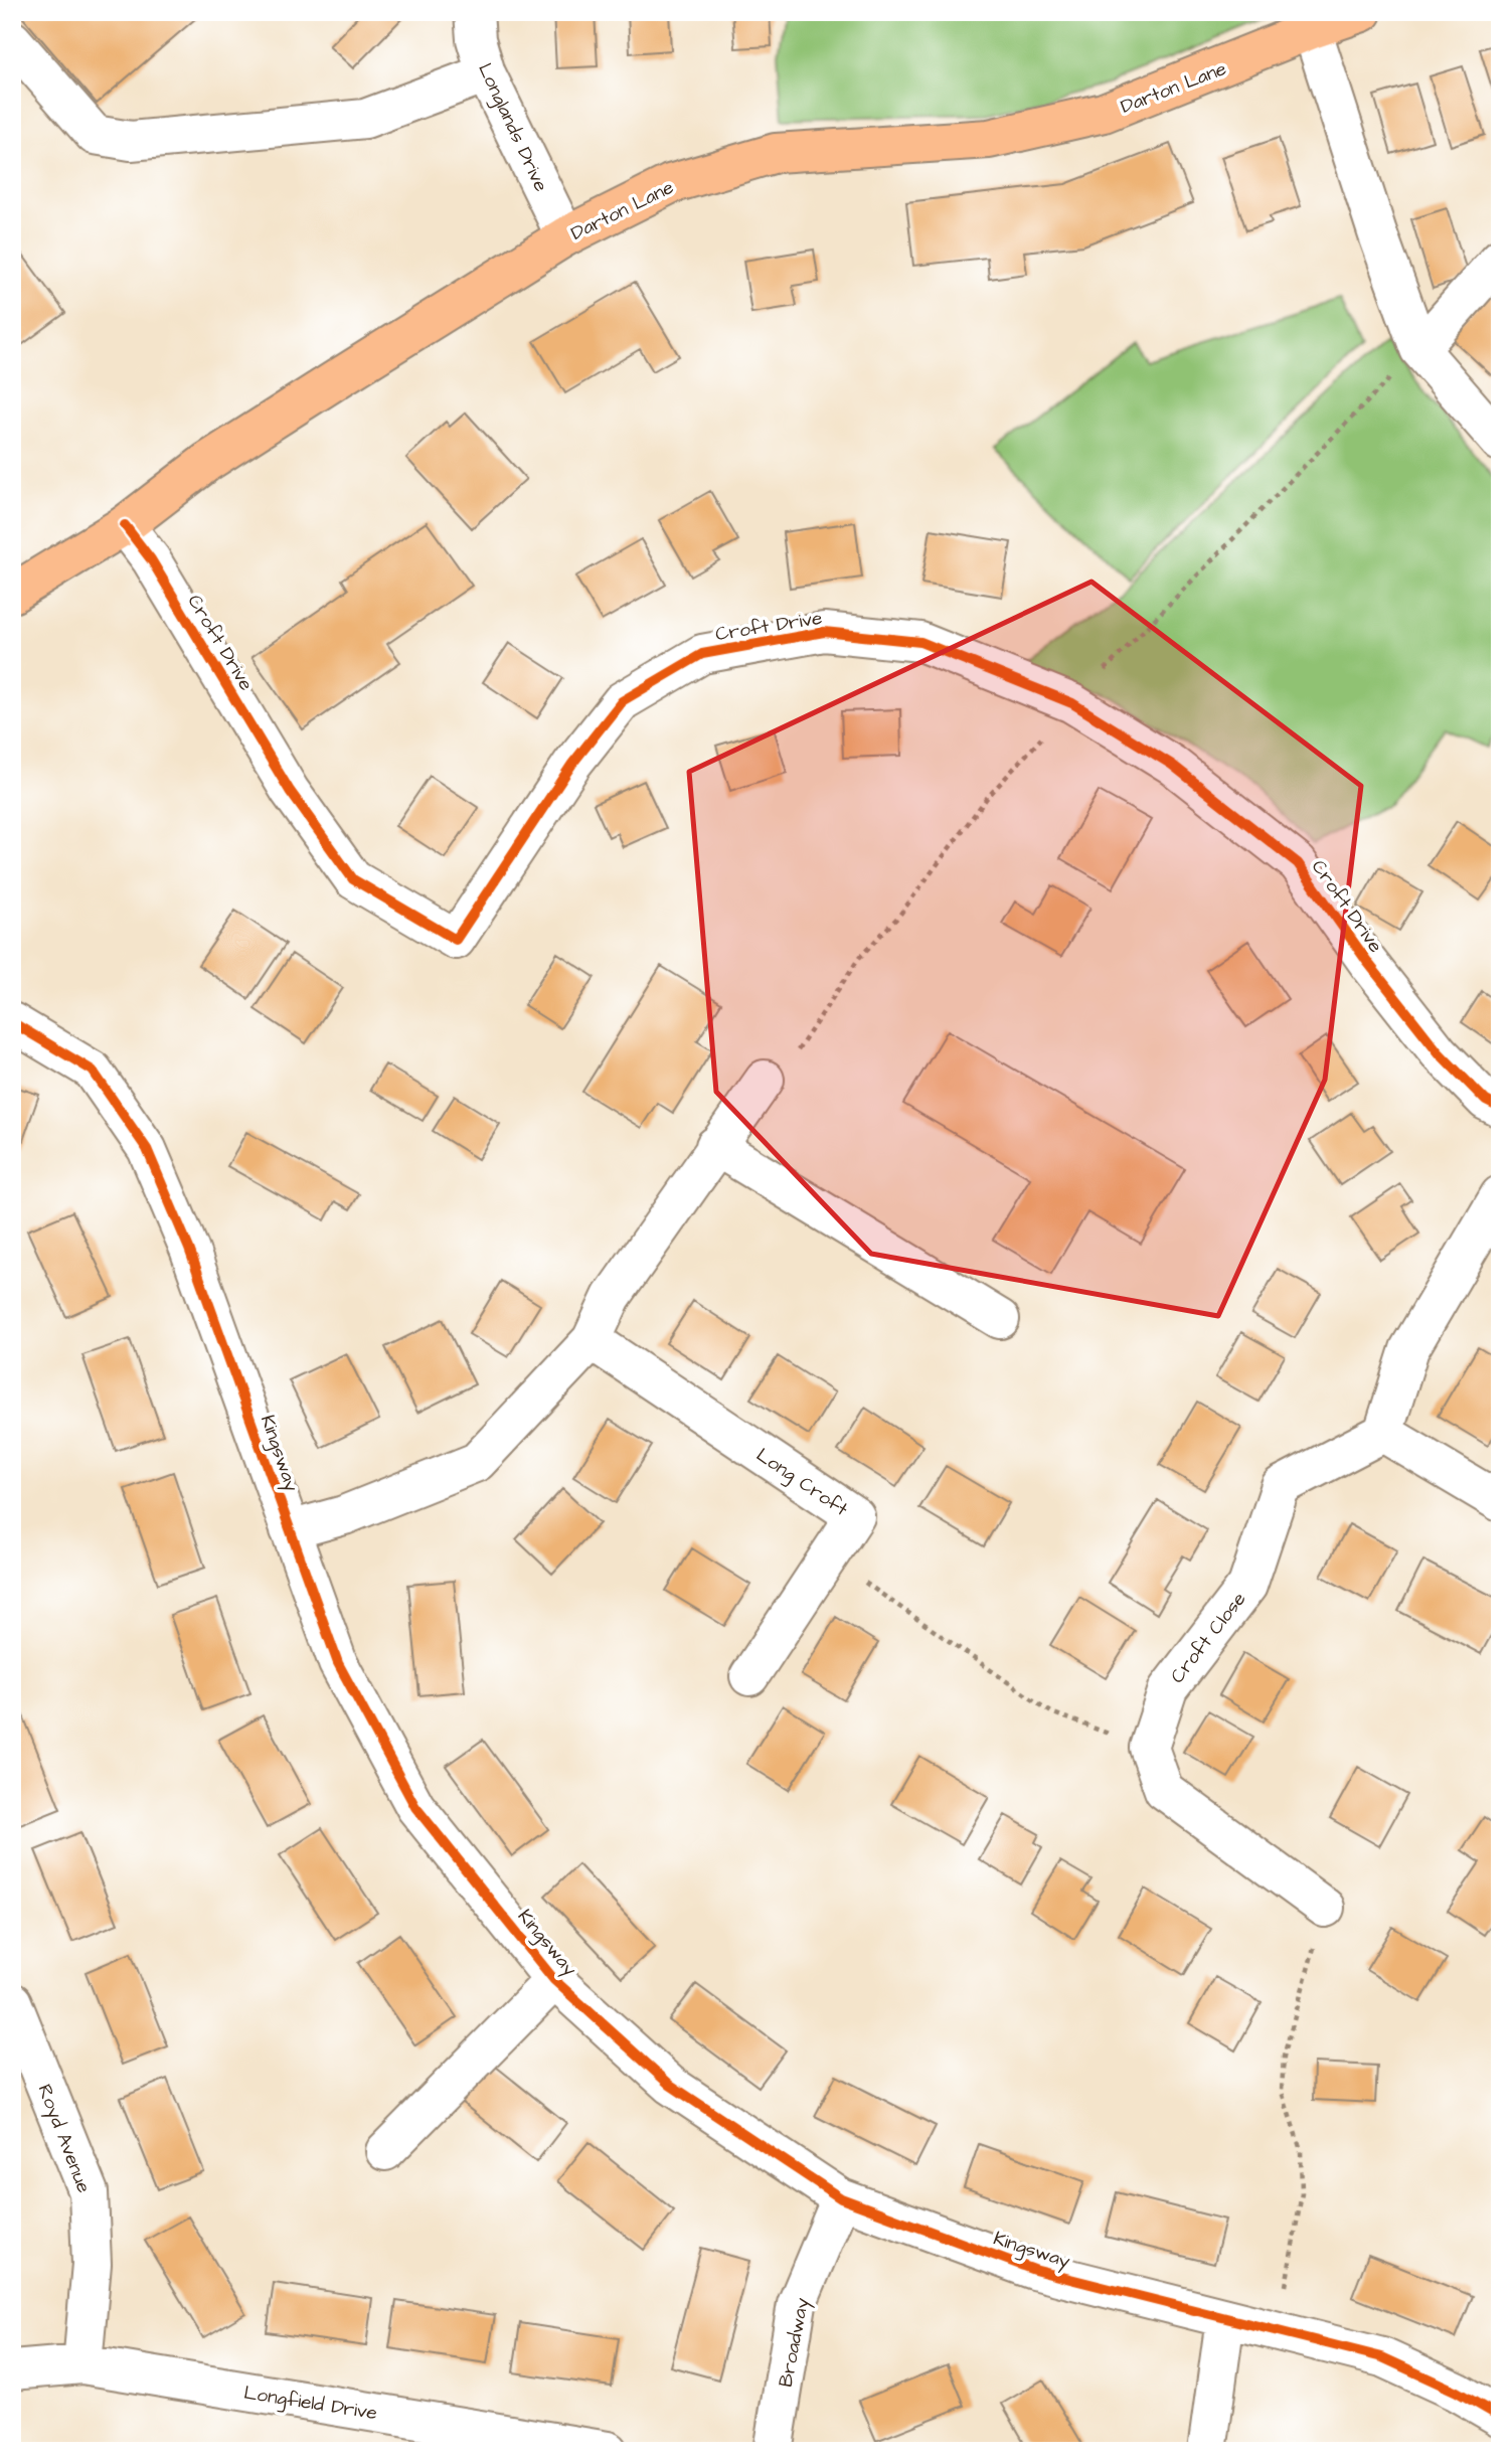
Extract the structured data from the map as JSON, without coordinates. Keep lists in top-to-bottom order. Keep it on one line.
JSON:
{"streets":{"main road":["Darton Lane"],"street":["Longlands Drive","Croft Drive","Kingsway","Long Croft","Croft Close","Royd Avenue","Broadway","Longfield Drive"]},"crossings":[["Darton Lane","Longlands Drive"],["Darton Lane","Croft Drive"],["Kingsway","Broadway"],["Royd Avenue","Longfield Drive"]]}
